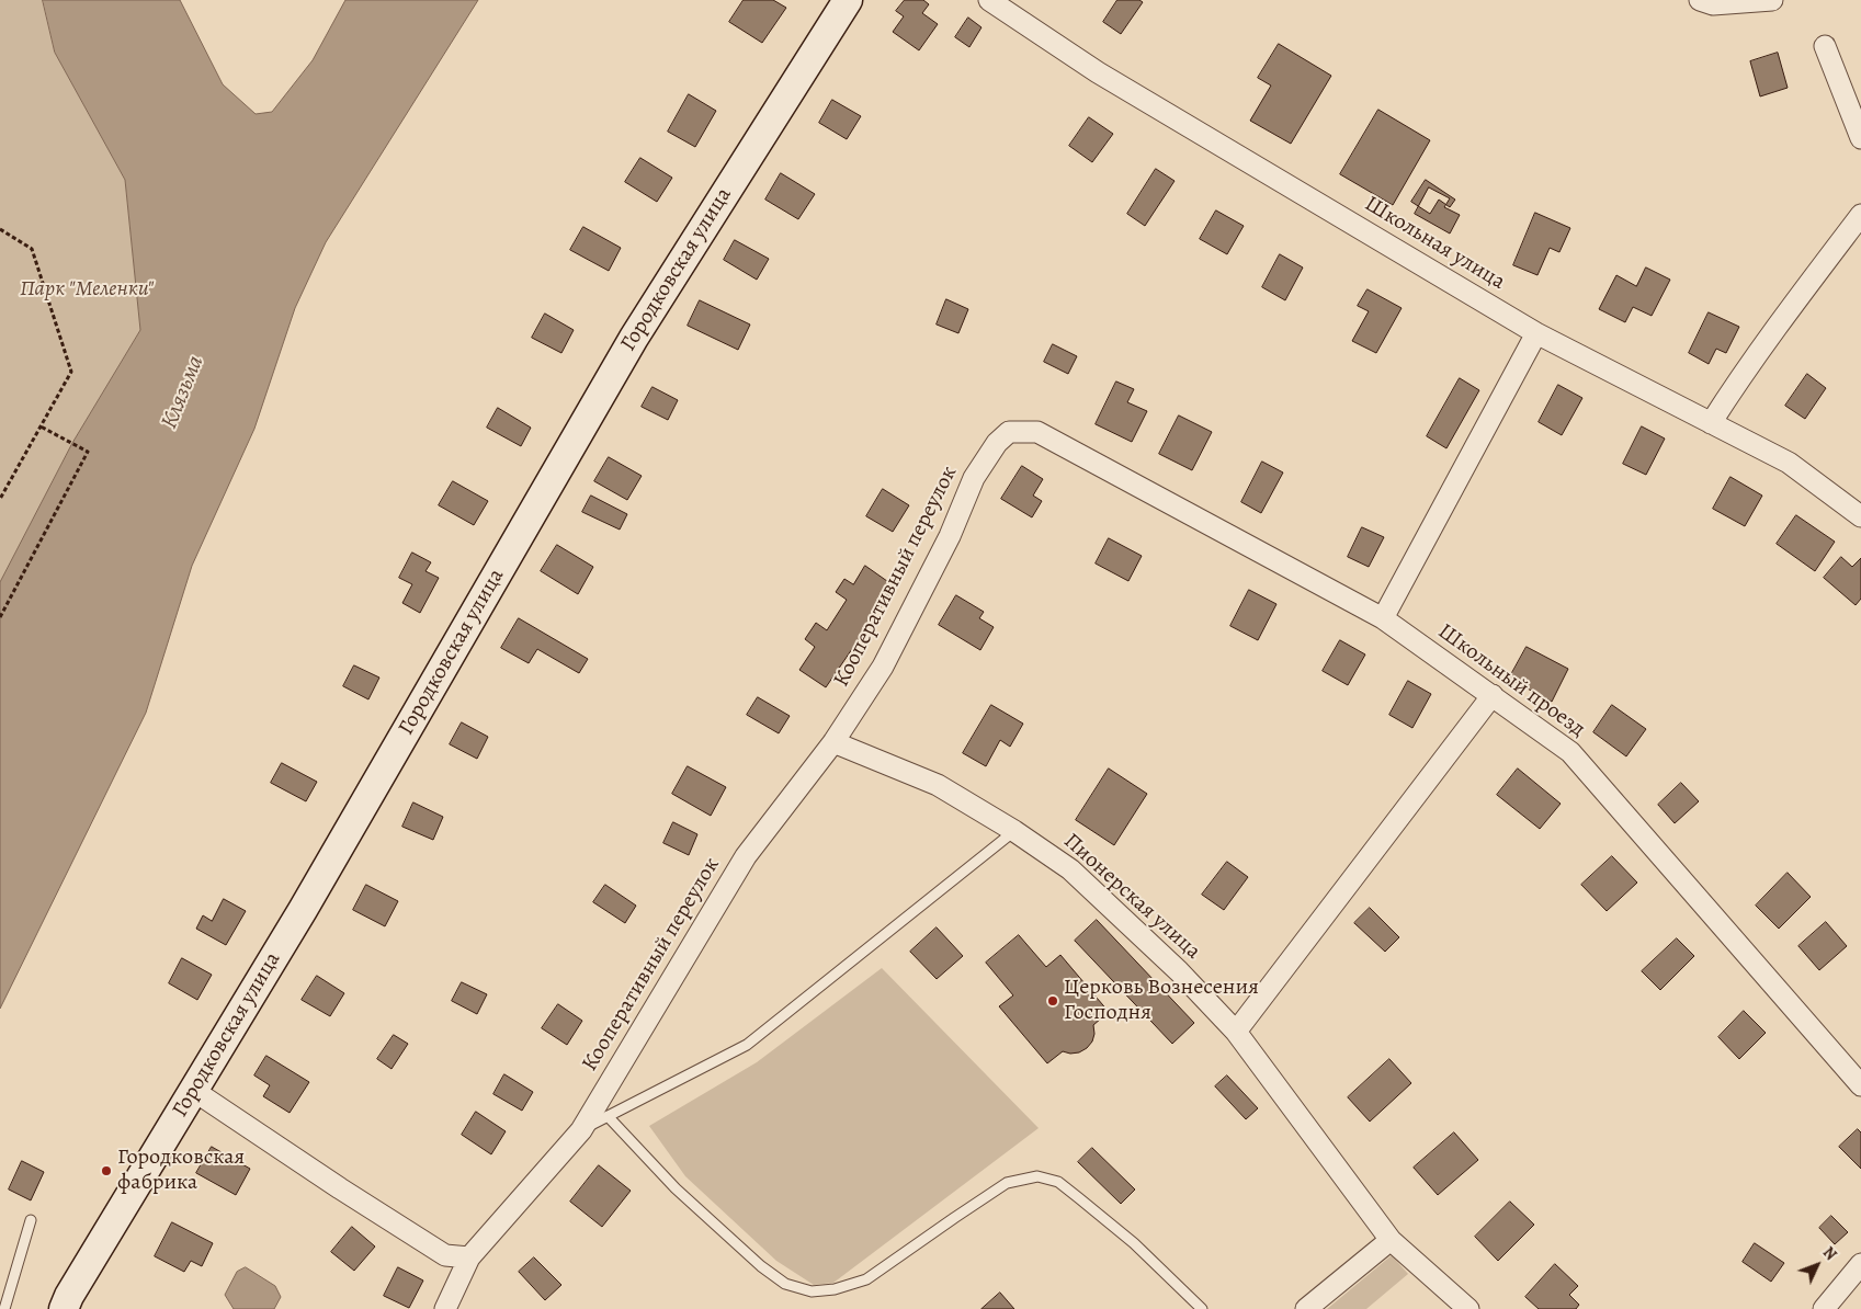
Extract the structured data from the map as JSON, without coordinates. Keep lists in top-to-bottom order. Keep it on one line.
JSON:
{"streets":{"main road":["Городковская улица"],"street":["Школьная улица","Кооперативный переулок","Школьный проезд","Пионерская улица"]},"crossings":[["Кооперативный переулок","Школьный проезд"],["Кооперативный переулок","Пионерская улица"]],"water":["Клязьма"],"parks":["Парк \"Меленки\""],"places":["Церковь Вознесения Господня","Городковская фабрика"],"north":"top right"}
